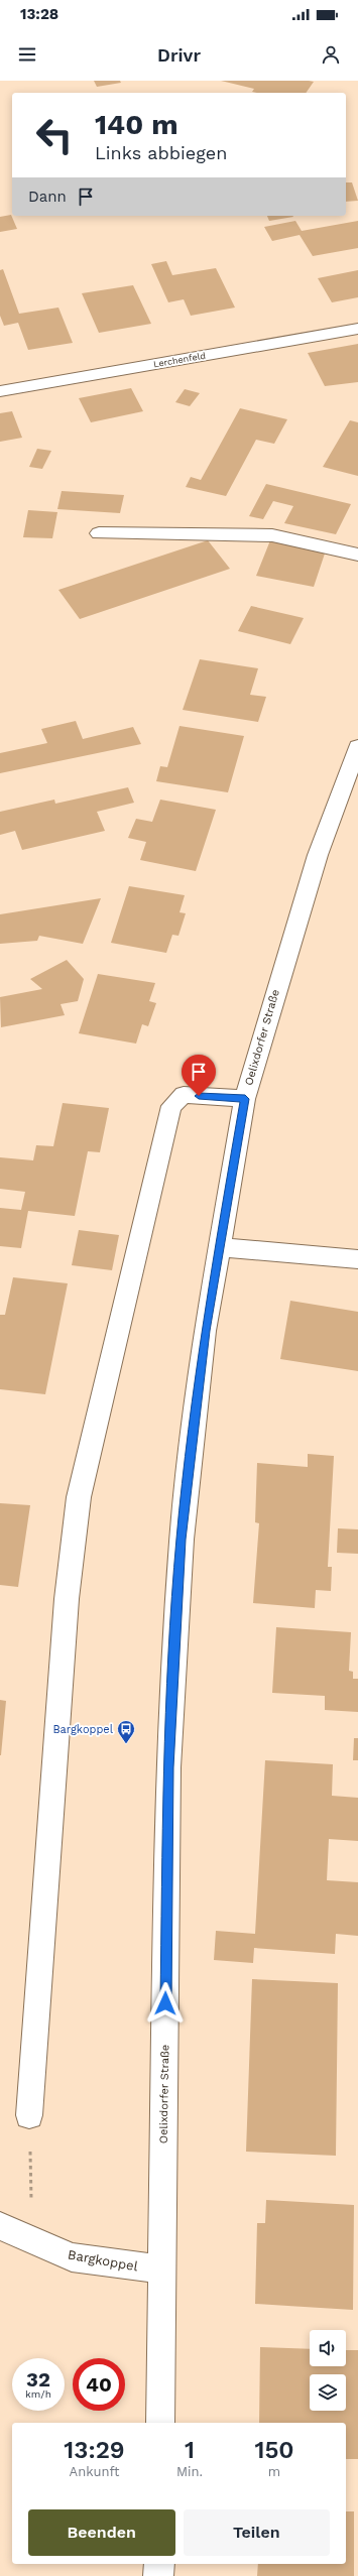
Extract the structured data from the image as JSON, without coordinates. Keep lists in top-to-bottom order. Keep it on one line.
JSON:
{"streets":{"street":["Lerchenfeld","Oelixdorfer Straße","Bargkoppel"]},"crossings":[["Oelixdorfer Straße","Bargkoppel"]],"places":{"bus stop":["Bargkoppel"]},"page":{"status":"13:28","header":"Drivr","turn":["140 m","Links abbiegen"],"then":"Dann","speed":"32 km/h","limit":"40","eta":["13:29","Ankunft","1","Min.","150","m"],"buttons":["Beenden","Teilen"]}}
